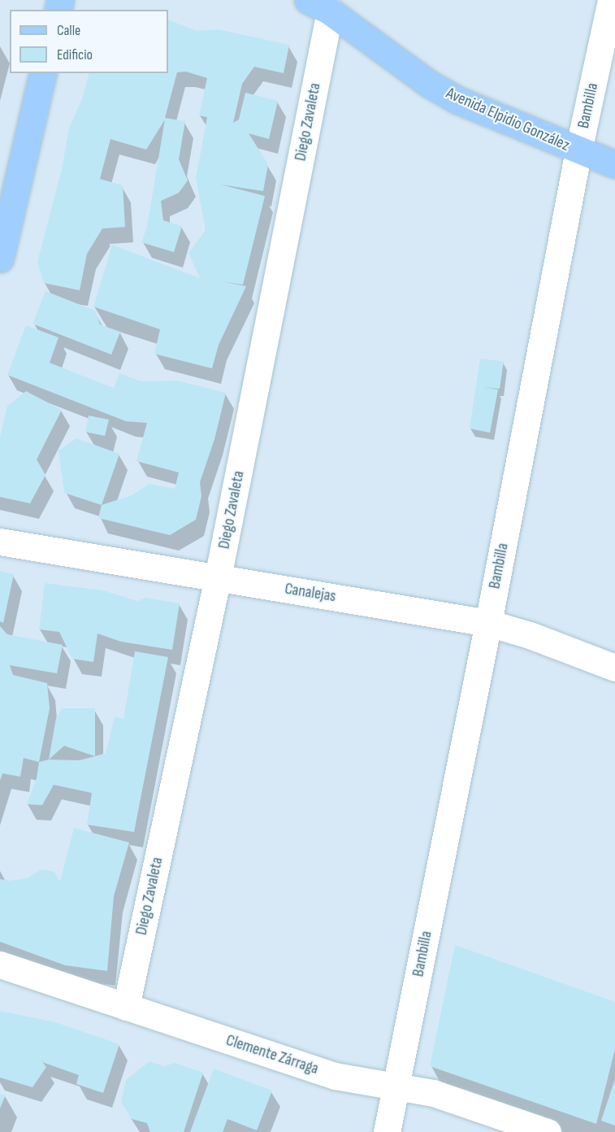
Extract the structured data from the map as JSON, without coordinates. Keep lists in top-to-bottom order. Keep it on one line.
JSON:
{"streets":{"main road":["Avenida Elpidio González"],"street":["Bambilla","Diego Zavaleta","Canalejas","Clemente Zárraga"]},"crossings":[["Bambilla","Avenida Elpidio González"],["Bambilla","Canalejas"],["Bambilla","Clemente Zárraga"],["Avenida Elpidio González","Diego Zavaleta"],["Diego Zavaleta","Canalejas"],["Diego Zavaleta","Clemente Zárraga"]],"legend":["Calle","Edificio"]}
